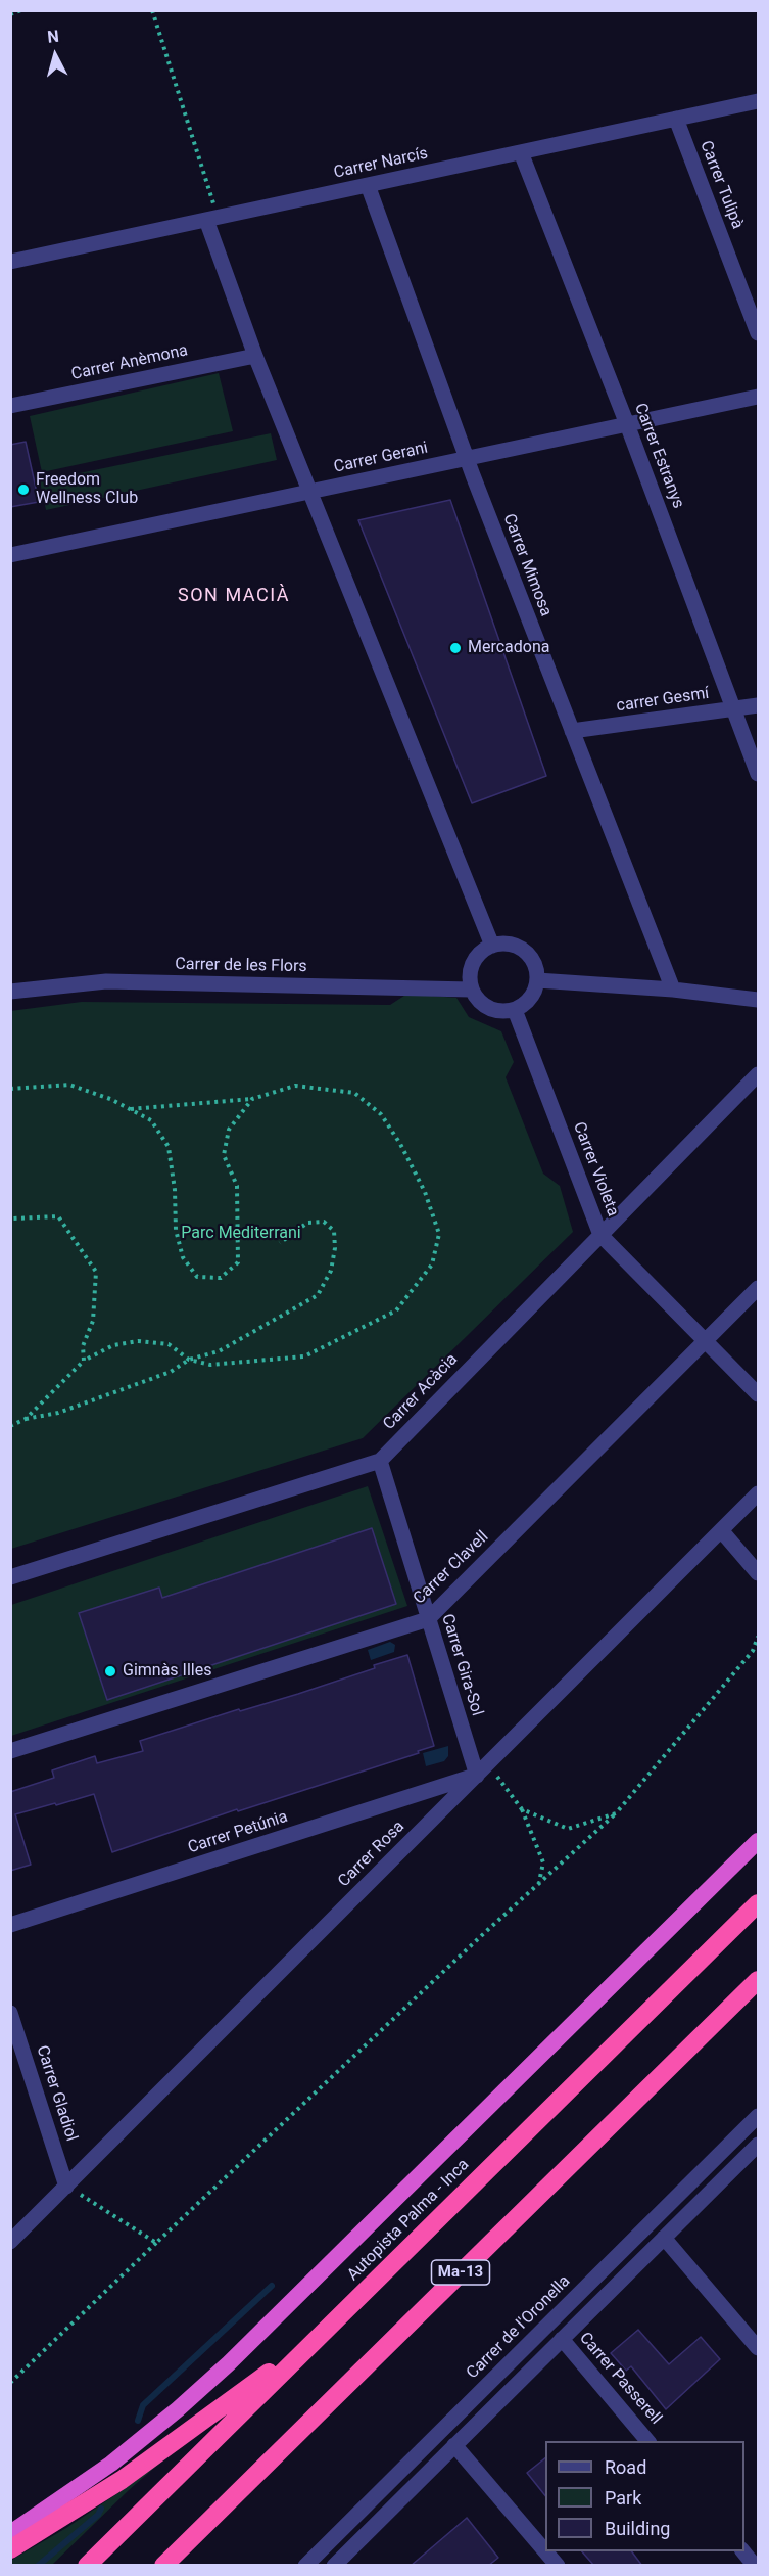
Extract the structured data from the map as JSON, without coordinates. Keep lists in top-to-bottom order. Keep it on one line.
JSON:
{"streets":{"highway":["Autopista Palma - Inca","Ma-13"],"street":["Carrer Narcís","Carrer Tulipà","Carrer Anèmona","Carrer Estranys","Carrer Gerani","Carrer Mimosa","carrer Gesmí","Carrer de les Flors","Carrer Violeta","Carrer Acàcia","Carrer Clavell","Carrer Gira-Sol","Carrer Petúnia","Carrer Rosa","Carrer Gladiol","Carrer de l'Oronella","Carrer Passerell"]},"crossings":[["Carrer Narcís","Carrer Tulipà"],["Carrer Narcís","Carrer Estranys"],["Carrer Narcís","Carrer Mimosa"],["Carrer Estranys","Carrer Gerani"],["Carrer Estranys","carrer Gesmí"],["Carrer Gerani","Carrer Mimosa"],["Carrer Mimosa","carrer Gesmí"],["Carrer de les Flors","Carrer Violeta"],["Carrer Violeta","Carrer Acàcia"],["Carrer Violeta","Carrer Clavell"],["Carrer Acàcia","Carrer Gira-Sol"],["Carrer Clavell","Carrer Gira-Sol"],["Carrer Gira-Sol","Carrer Petúnia"],["Carrer Gira-Sol","Carrer Rosa"],["Carrer Petúnia","Carrer Rosa"],["Carrer Rosa","Carrer Gladiol"]],"districts":["SON MACIÀ"],"parks":["Parc Mediterrani"],"places":["Freedom Wellness Club","Mercadona","Gimnàs Illes"],"legend":["Road","Park","Building"],"north":"top"}
